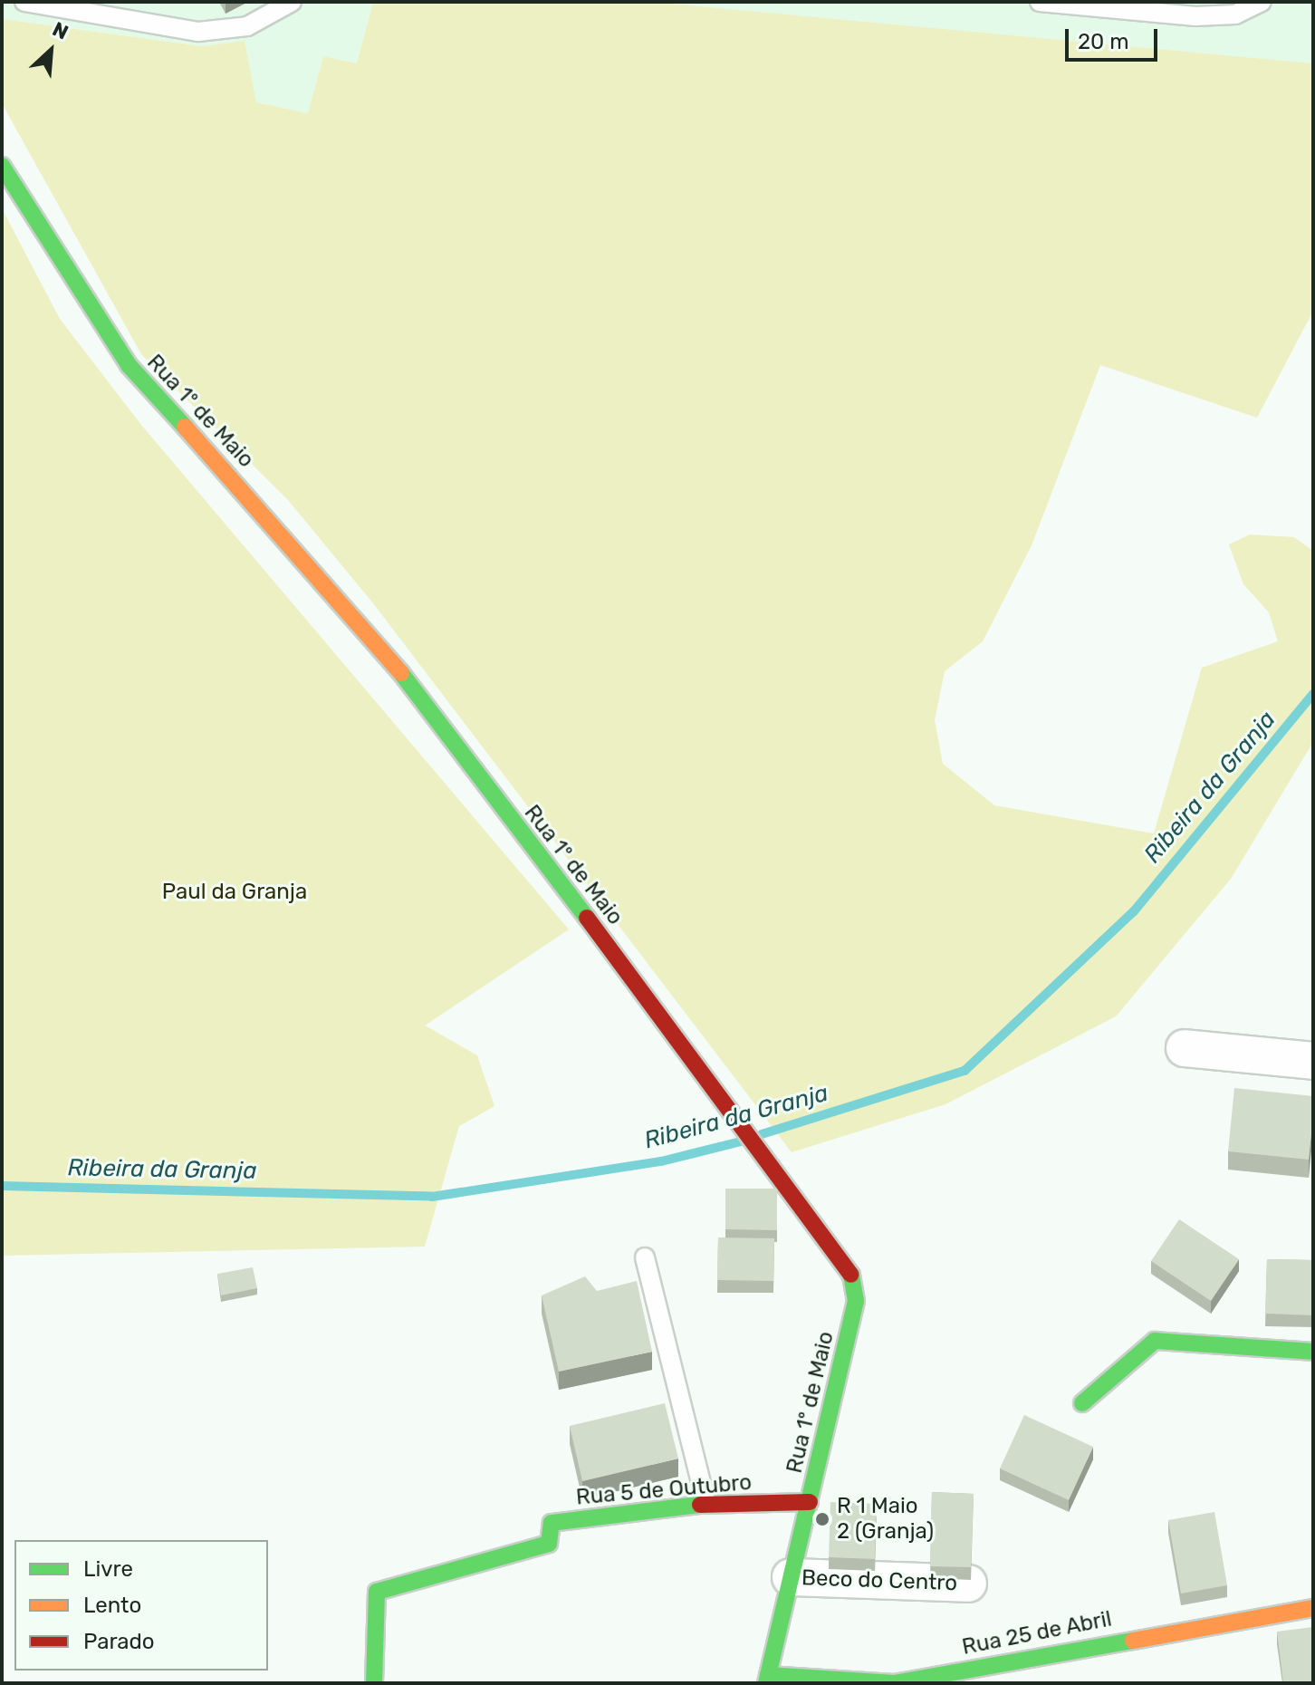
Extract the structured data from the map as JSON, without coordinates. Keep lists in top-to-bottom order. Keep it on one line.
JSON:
{"streets":{"street":["Rua 1º de Maio","Rua 5 de Outubro","Beco do Centro","Rua 25 de Abril"]},"crossings":[["Rua 1º de Maio","Rua 5 de Outubro"],["Rua 1º de Maio","Beco do Centro"],["Rua 1º de Maio","Rua 25 de Abril"]],"water":["Ribeira da Granja"],"parks":["Paul da Granja"],"places":["R 1 Maio 2 (Granja)"],"legend":["Livre","Lento","Parado"],"scale_bar":"20 m","north":"top right"}
